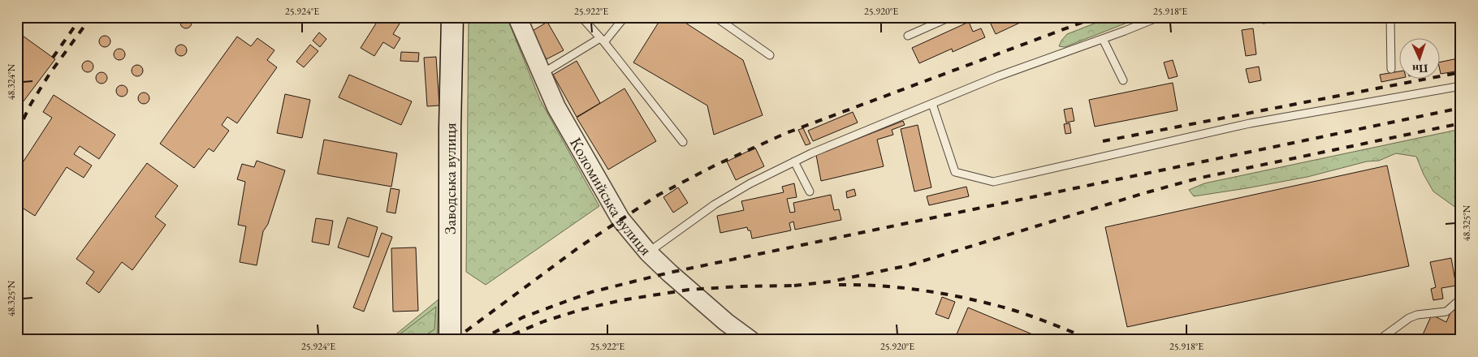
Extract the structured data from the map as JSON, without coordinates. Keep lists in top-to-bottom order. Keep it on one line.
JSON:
{"streets":{"main road":["Заводська вулиця"],"street":["Коломийська вулиця"]},"north":"bottom","coordinates":["25.924°E","25.922°E","25.920°E","25.918°E","48.324°N","48.325°N"]}
